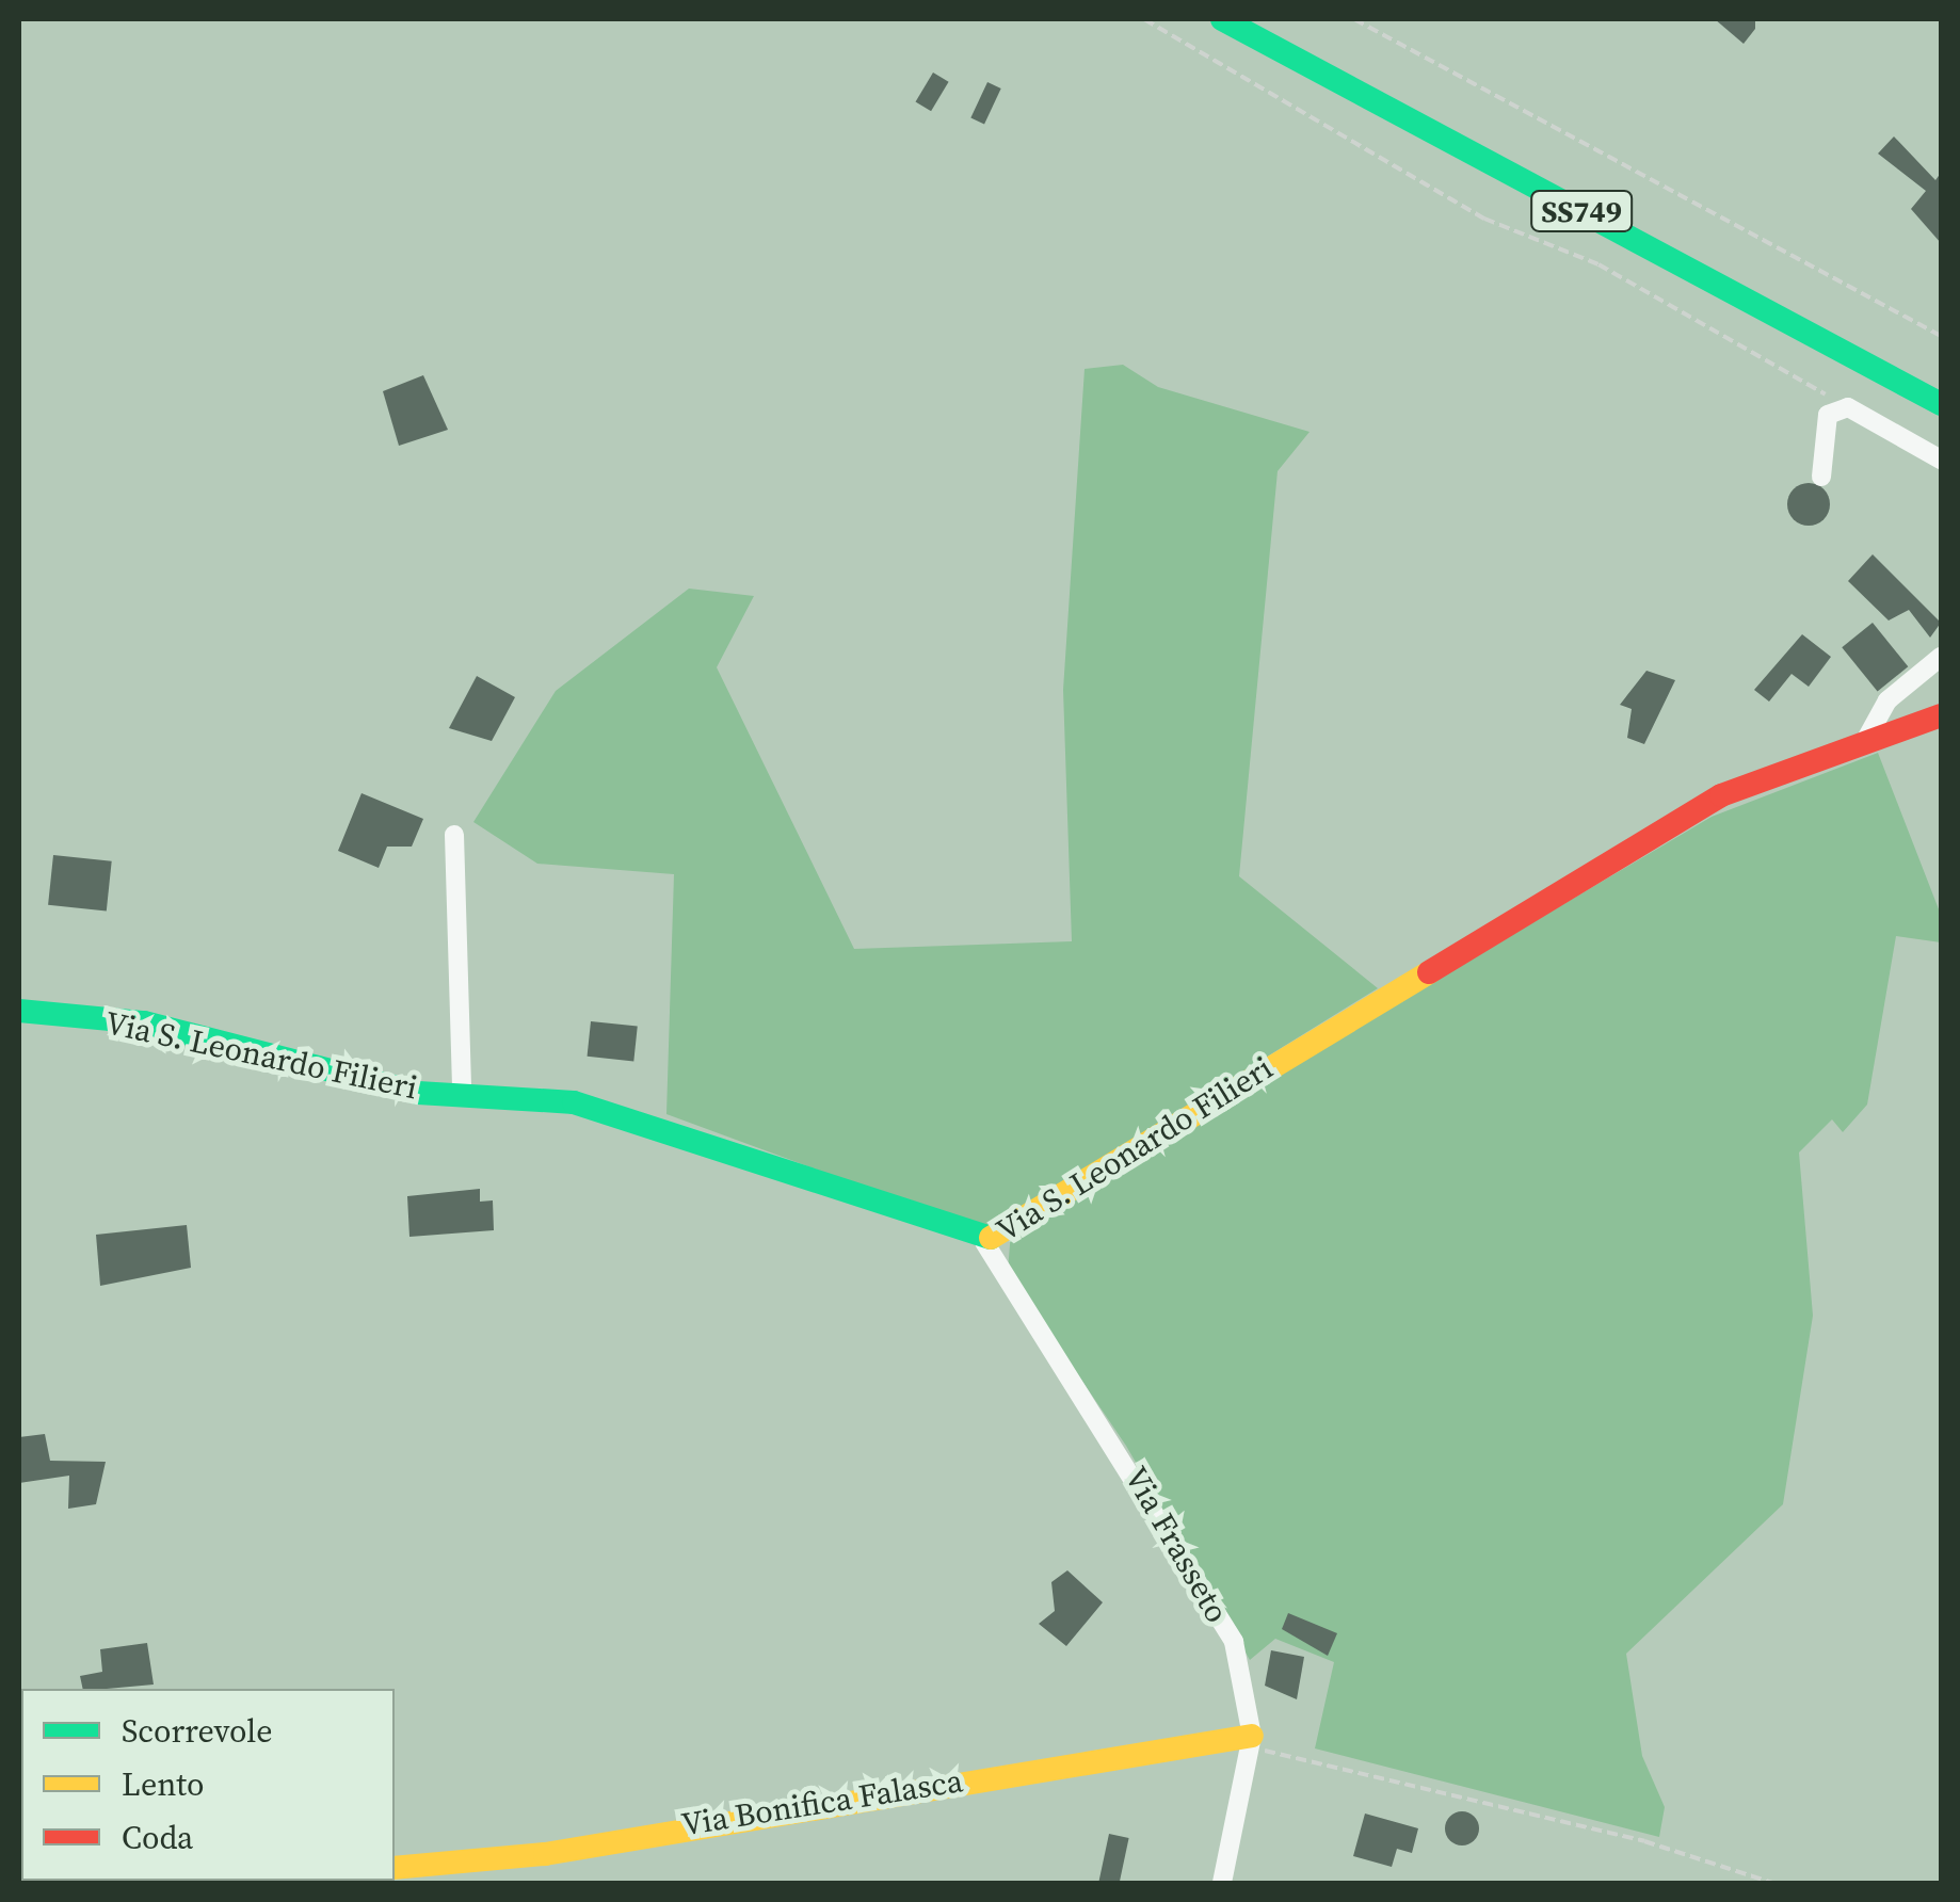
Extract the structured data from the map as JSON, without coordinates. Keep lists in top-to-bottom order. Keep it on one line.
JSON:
{"streets":{"main road":["SS749","Via S. Leonardo Filieri","Via Bonifica Falasca"],"street":["Via Frasseto"]},"crossings":[["Via S. Leonardo Filieri","Via Frasseto"],["Via Frasseto","Via Bonifica Falasca"]],"legend":["Scorrevole","Lento","Coda"]}
